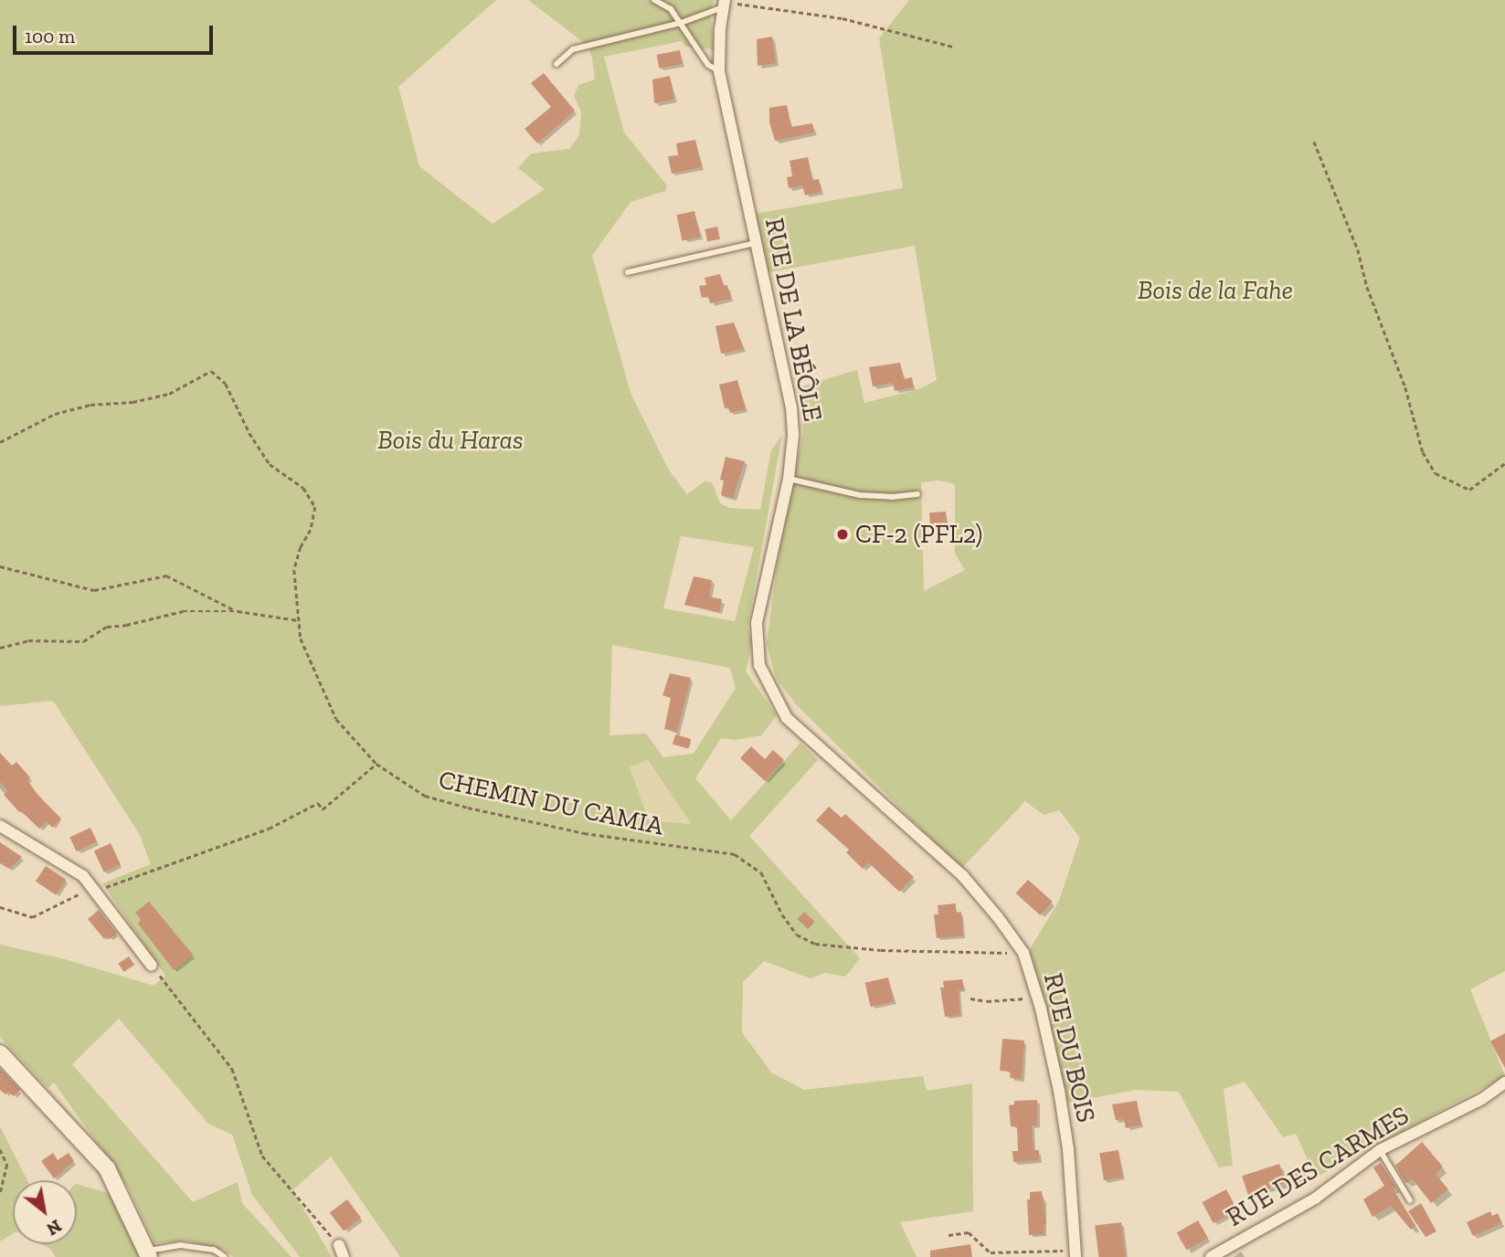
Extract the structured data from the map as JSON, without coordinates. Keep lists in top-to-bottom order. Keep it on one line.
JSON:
{"streets":{"street":["RUE DE LA BÉÔLE","RUE DU BOIS","RUE DES CARMES"],"path":["CHEMIN DU CAMIA"]},"crossings":[["RUE DE LA BÉÔLE","RUE DU BOIS"],["CHEMIN DU CAMIA","RUE DU BOIS"]],"parks":["Bois de la Fahe","Bois du Haras"],"places":["CF-2 (PFL2)"],"scale_bar":"100 m","north":"bottom right"}
